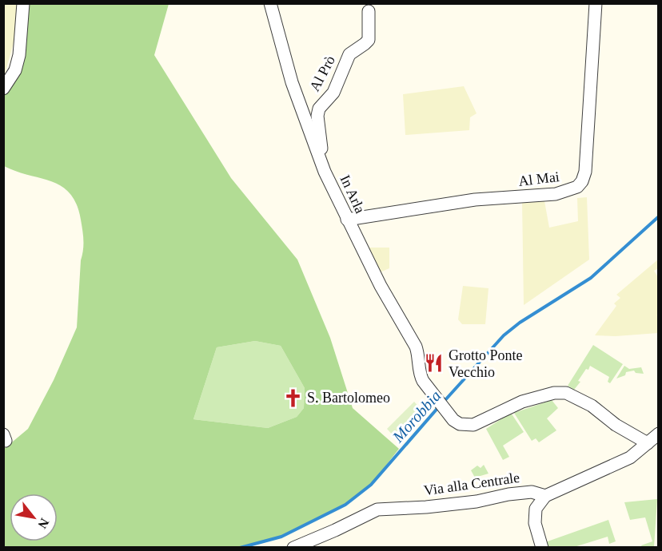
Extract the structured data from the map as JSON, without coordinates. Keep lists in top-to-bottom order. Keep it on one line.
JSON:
{"streets":{"street":["Al Prò","Al Mai","In Arla","Via alla Centrale"]},"crossings":[["Al Prò","In Arla"],["Al Mai","In Arla"]],"water":["Morobbia"],"places":{"restaurant":["Grotto Ponte Vecchio"],"church":["S. Bartolomeo"]},"north":"bottom right"}
